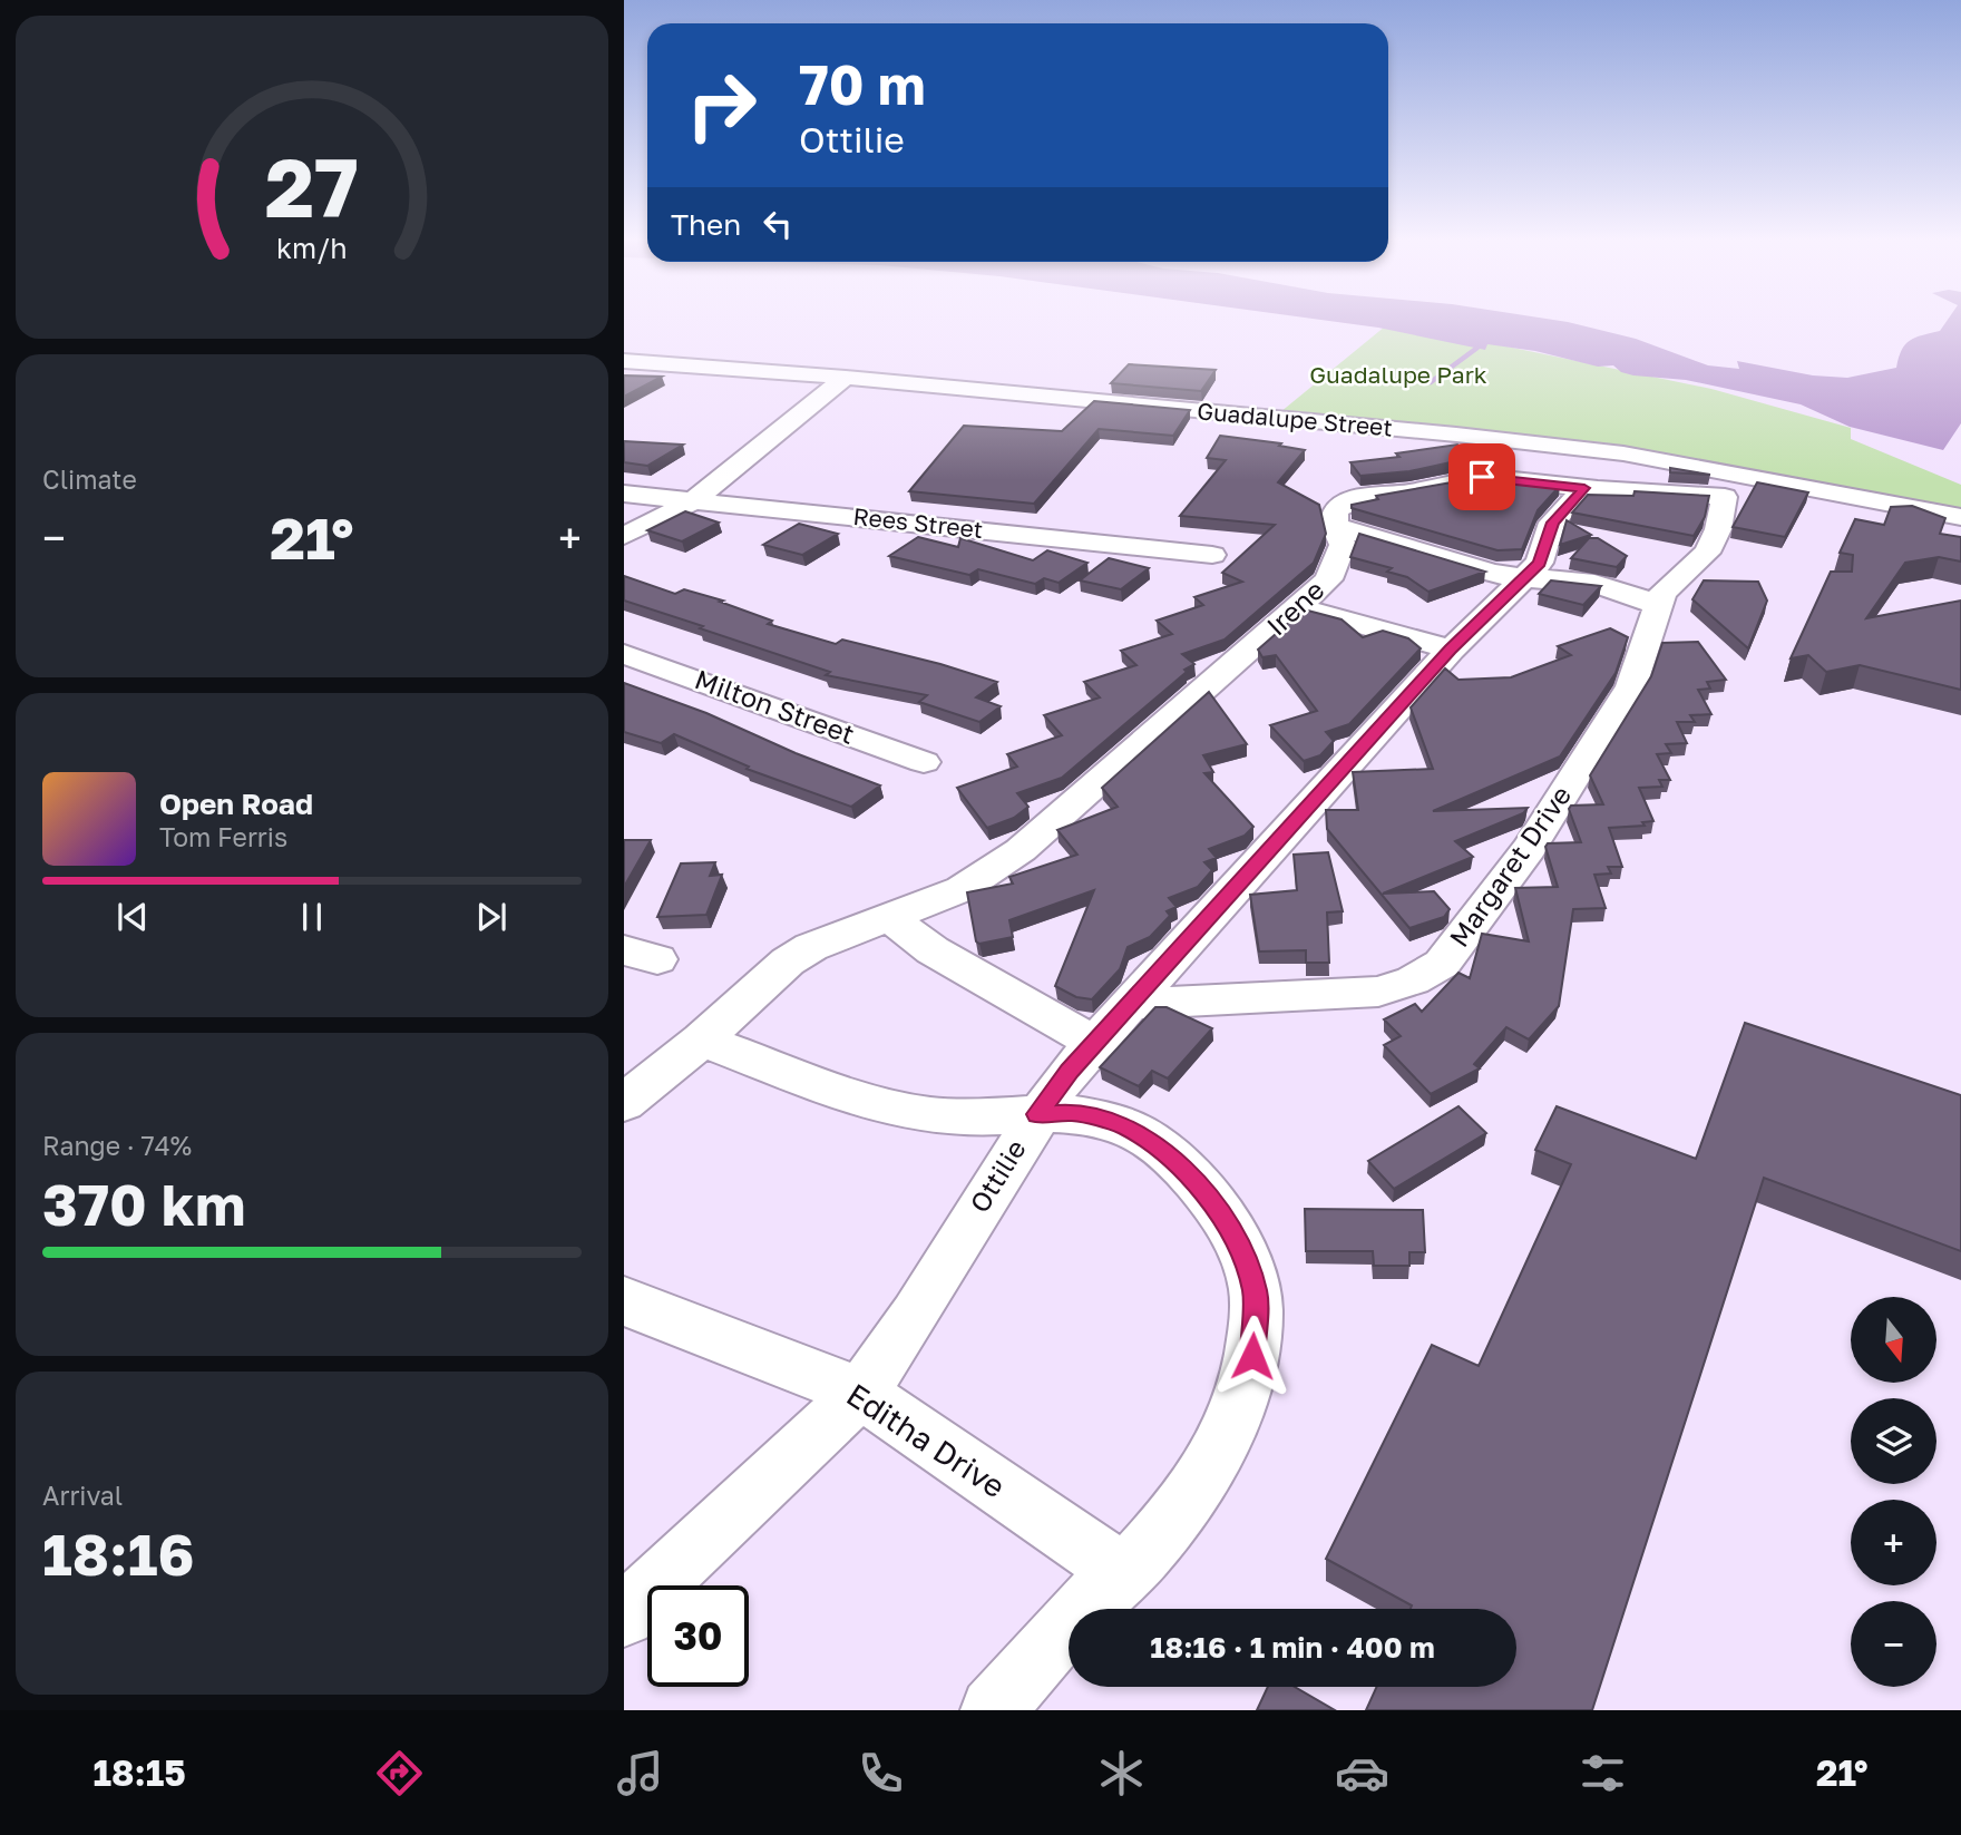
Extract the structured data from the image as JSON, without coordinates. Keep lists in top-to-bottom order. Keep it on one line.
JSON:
{"streets":{"street":["Guadalupe Street","Rees Street","Irene","Milton Street","Margaret Drive","Ottilie","Editha Drive"]},"crossings":[["Margaret Drive","Ottilie"],["Ottilie","Editha Drive"]],"parks":["Guadalupe Park"],"north":"bottom","page":{"turn":["70 m","Ottilie"],"then":"Then","tile":["Climate",["Range · 74%","370 km"],["Arrival","18:16"]],"heat":["−","21°","+"],"song":["Open Road","Tom Ferris"],"map_buttons":["+","−"],"limit":"30","trip":"18:16 · 1 min · 400 m","tabs":["18:15","21°"],"gauge":["27","km/h"]}}
